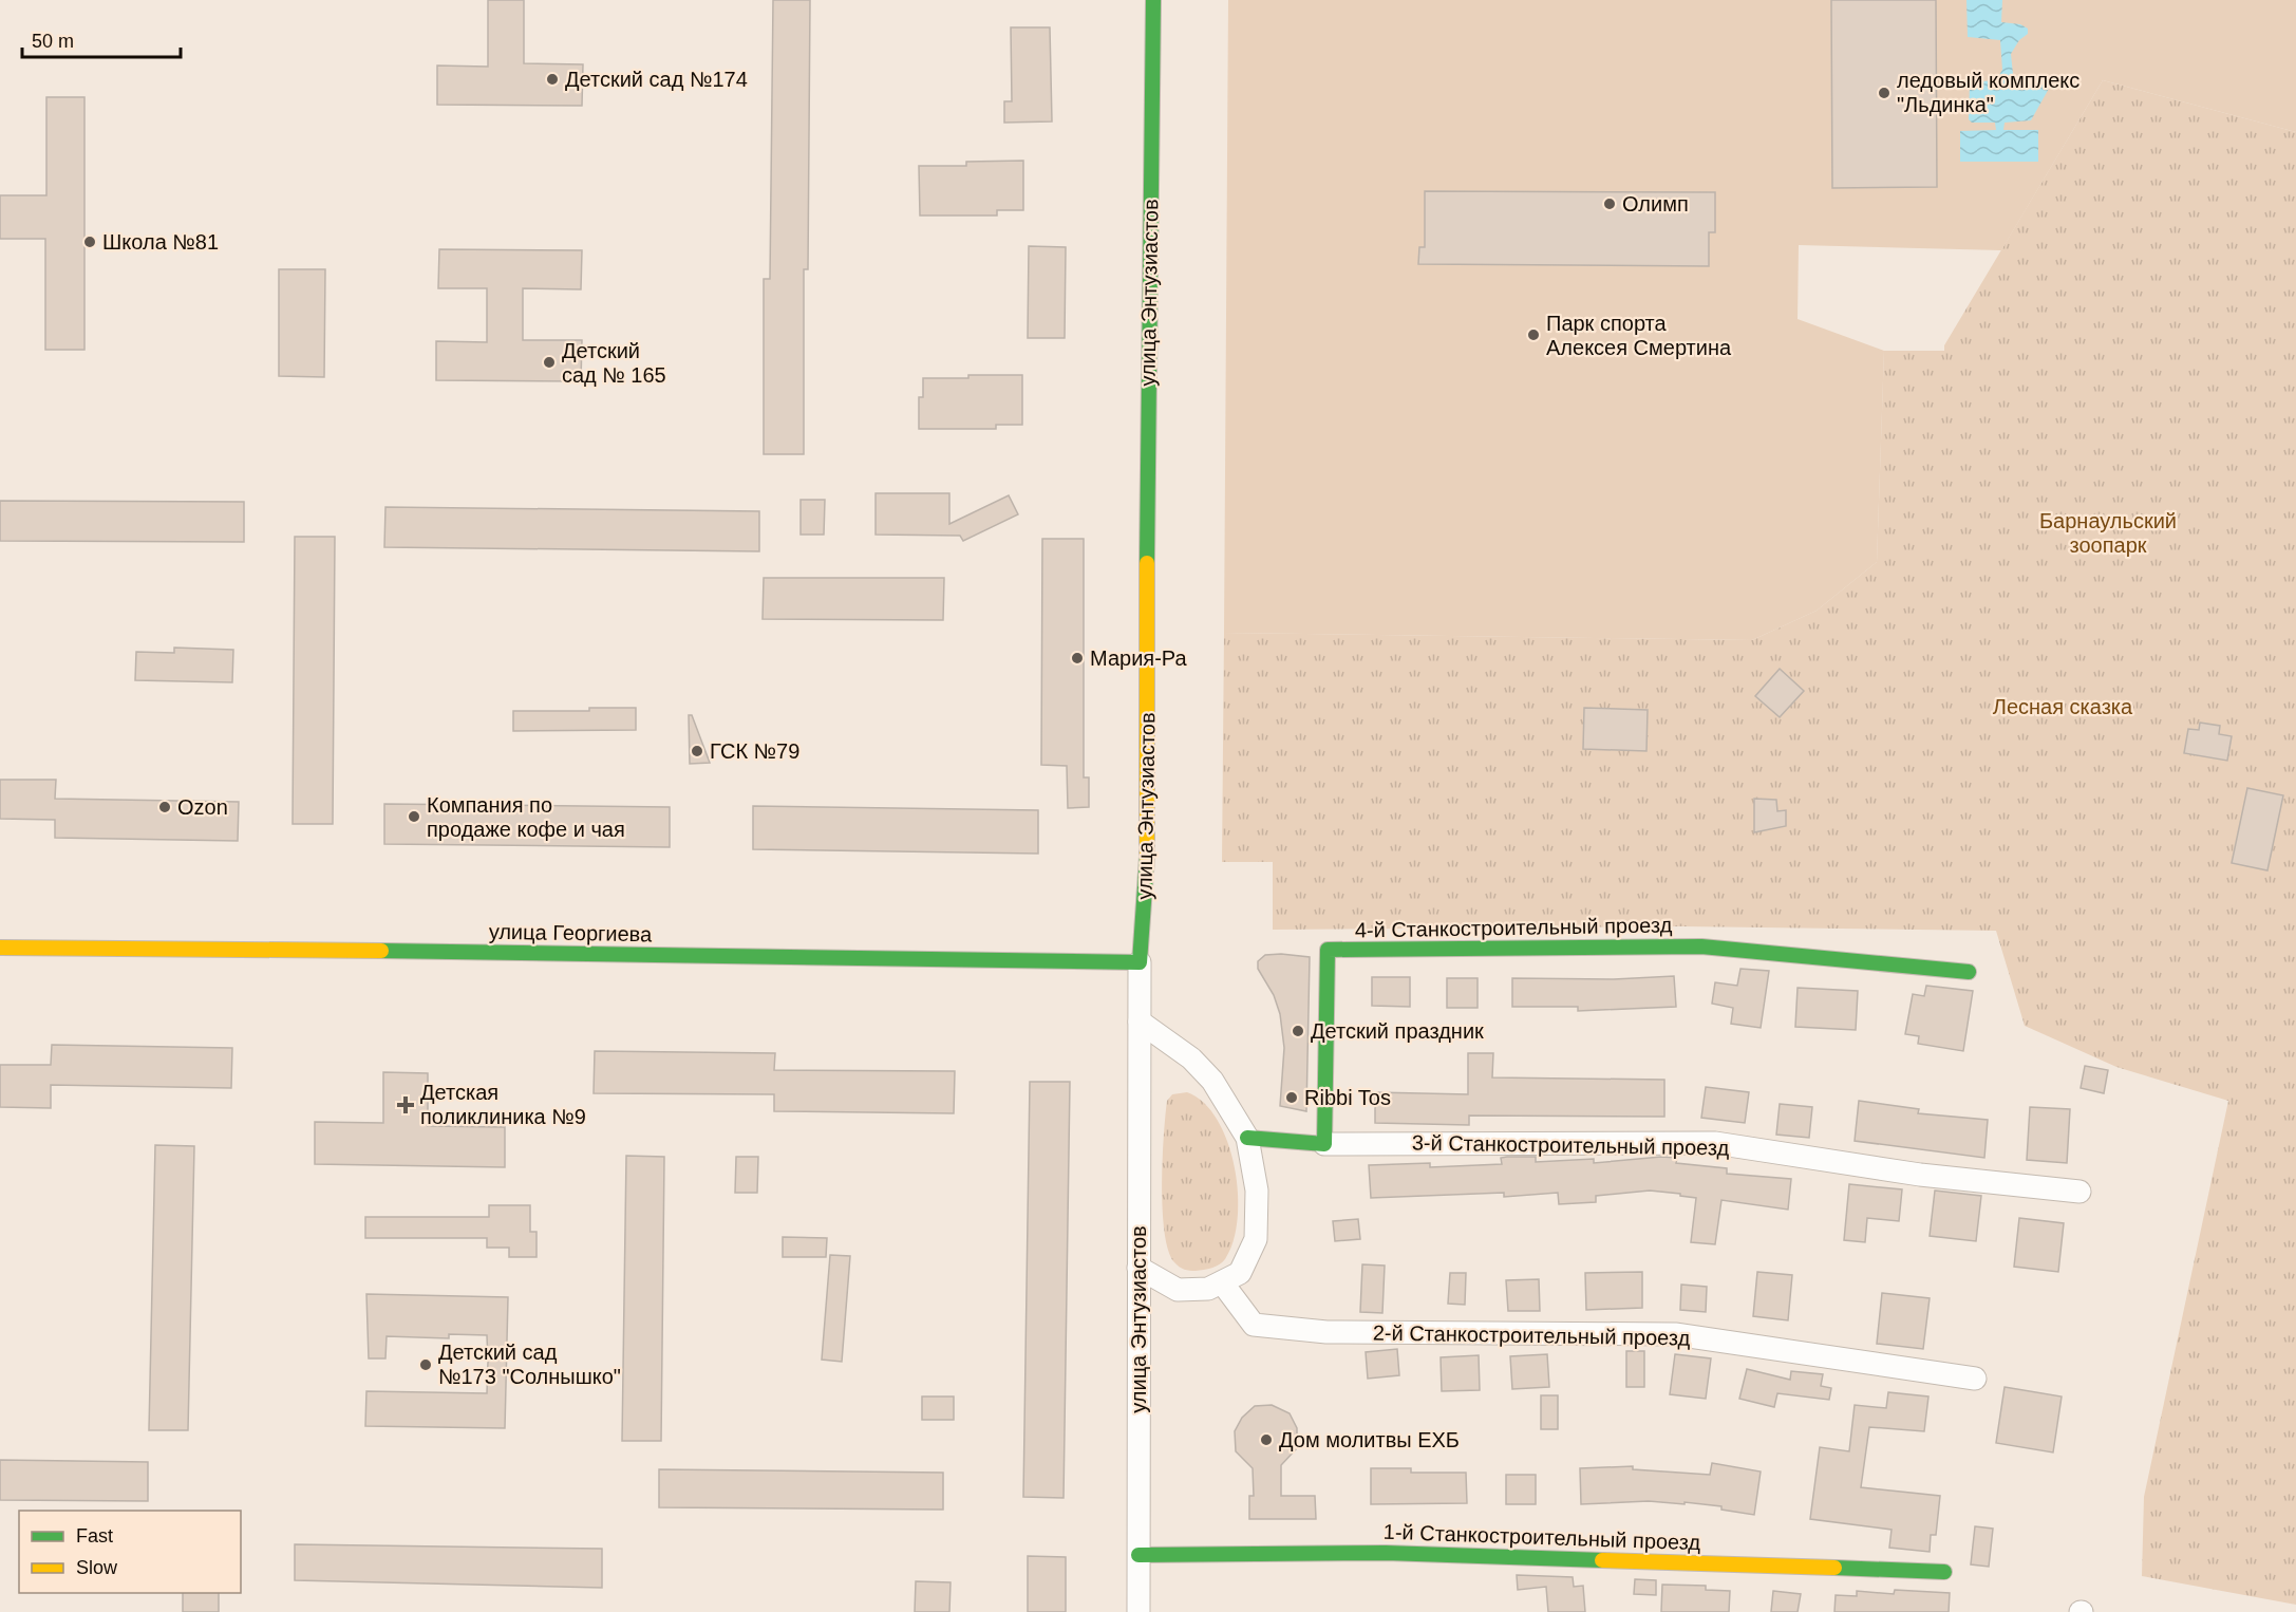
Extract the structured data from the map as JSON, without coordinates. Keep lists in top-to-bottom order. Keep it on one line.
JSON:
{"streets":{"street":["улица Энтузиастов","4-й Станкостроительный проезд","улица Георгиева","3-й Станкостроительный проезд","2-й Станкостроительный проезд","1-й Станкостроительный проезд"]},"crossings":[["улица Энтузиастов","улица Георгиева"],["улица Энтузиастов","1-й Станкостроительный проезд"],["4-й Станкостроительный проезд","3-й Станкостроительный проезд"]],"parks":["Барнаульский зоопарк","Лесная сказка"],"places":{"other":["Детский сад №174","ледовый комплекс \"Льдинка\"","Олимп","Школа №81","Парк спорта Алексея Смертина","Детский сад № 165","Мария-Ра","ГСК №79","Ozon","Компания по продаже кофе и чая","Детский праздник","Ribbi Tos","Детский сад №173 \"Солнышко\"","Дом молитвы ЕХБ"],"health":["Детская поликлиника №9"]},"legend":["Fast","Slow"],"scale_bar":"50 m"}
